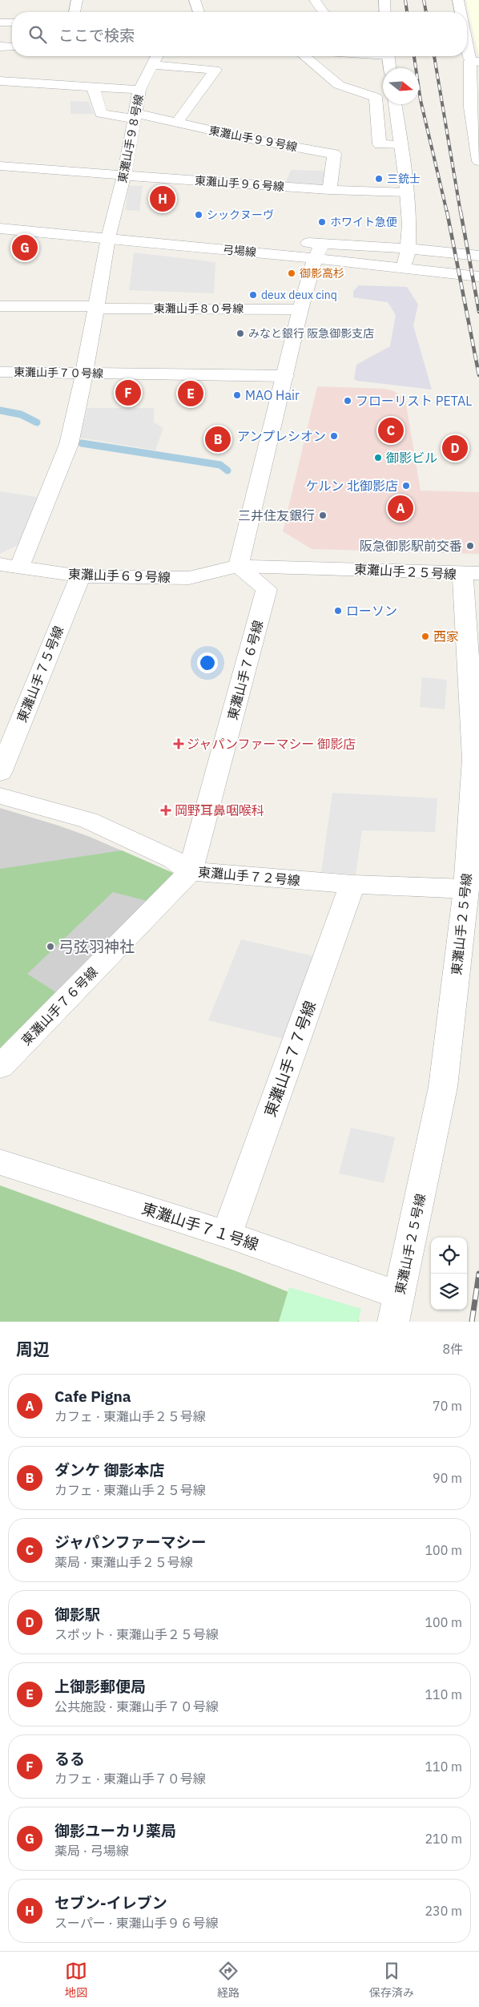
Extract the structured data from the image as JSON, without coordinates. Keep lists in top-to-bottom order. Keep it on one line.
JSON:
{"streets":{"street":["東灘山手９８号線","東灘山手９９号線","東灘山手９６号線","弓場線","東灘山手８０号線","東灘山手７０号線","東灘山手２５号線","東灘山手６９号線","東灘山手７６号線","東灘山手７５号線","東灘山手７２号線","東灘山手７７号線","東灘山手７１号線"]},"crossings":[["東灘山手９８号線","東灘山手９９号線"],["東灘山手９８号線","東灘山手９６号線"],["東灘山手９８号線","弓場線"],["東灘山手９８号線","東灘山手８０号線"],["東灘山手９８号線","東灘山手７０号線"],["東灘山手９８号線","東灘山手６９号線"],["東灘山手９９号線","東灘山手９６号線"],["東灘山手２５号線","東灘山手６９号線"],["東灘山手２５号線","東灘山手７６号線"],["東灘山手２５号線","東灘山手７２号線"],["東灘山手２５号線","東灘山手７１号線"],["東灘山手６９号線","東灘山手７６号線"],["東灘山手６９号線","東灘山手７５号線"],["東灘山手７６号線","東灘山手７２号線"],["東灘山手７２号線","東灘山手７７号線"],["東灘山手７７号線","東灘山手７１号線"]],"places":{"other":["三銃士","シックヌーヴ","ホワイト急便","御影高杉","deux deux cinq","みなと銀行 阪急御影支店","MAO Hair","フローリスト PETAL","アンプレシオン","御影ビル","ケルン 北御影店","三井住友銀行","阪急御影駅前交番","ローソン","西家","弓弦羽神社"],"health":["ジャパンファーマシー 御影店","岡野耳鼻咽喉科"]},"north":"right","page":{"search":"ここで検索","pins":["H","G","F","E","C","B","D","A"],"heading":["周辺","8件"],"list":[{"mark":"A","name":"Cafe Pigna","note":"カフェ · 東灘山手２５号線","value":"70 m"},{"mark":"B","name":"ダンケ 御影本店","note":"カフェ · 東灘山手２５号線","value":"90 m"},{"mark":"C","name":"ジャパンファーマシー","note":"薬局 · 東灘山手２５号線","value":"100 m"},{"mark":"D","name":"御影駅","note":"スポット · 東灘山手２５号線","value":"100 m"},{"mark":"E","name":"上御影郵便局","note":"公共施設 · 東灘山手７０号線","value":"110 m"},{"mark":"F","name":"るる","note":"カフェ · 東灘山手７０号線","value":"110 m"},{"mark":"G","name":"御影ユーカリ薬局","note":"薬局 · 弓場線","value":"210 m"},{"mark":"H","name":"セブン-イレブン","note":"スーパー · 東灘山手９６号線","value":"230 m"}],"nav":["地図","経路","保存済み"]}}
